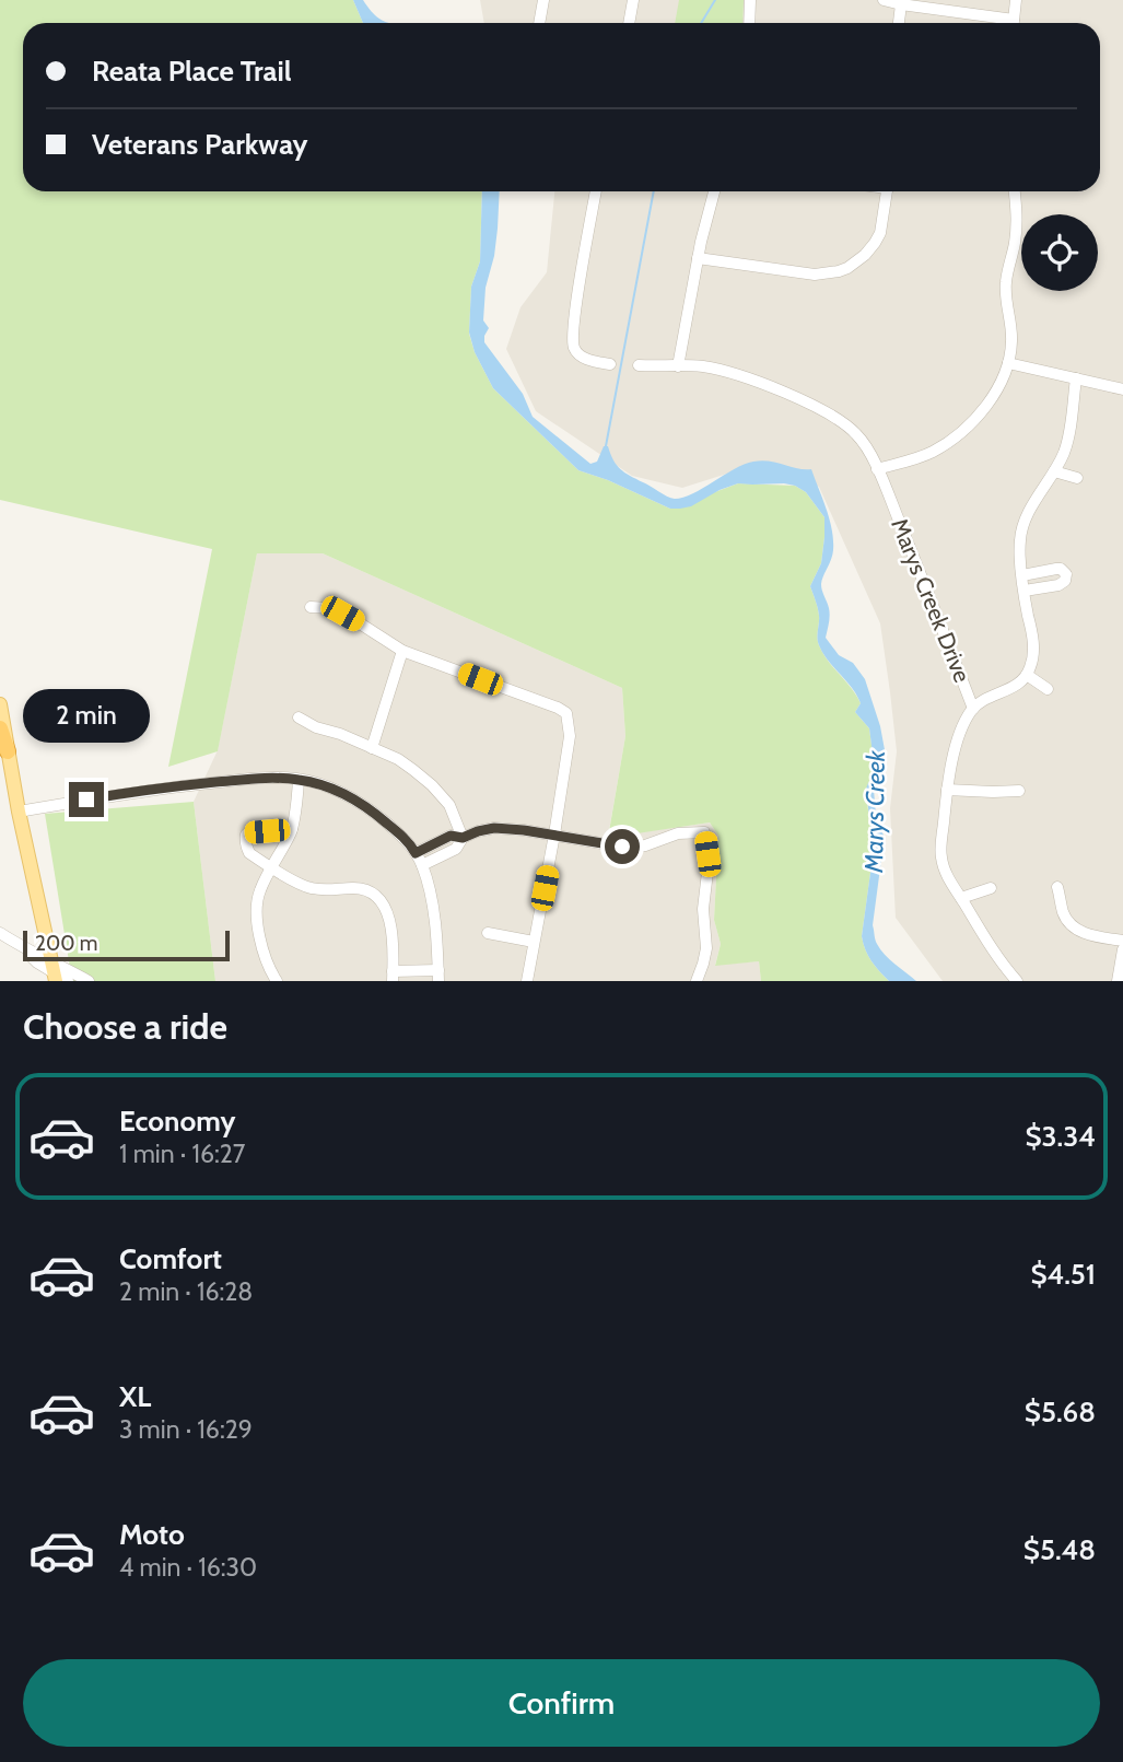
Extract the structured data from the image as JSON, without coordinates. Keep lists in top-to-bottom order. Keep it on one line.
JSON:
{"streets":{"street":["Marys Creek Drive"]},"water":["Marys Creek"],"scale_bar":"200 m","page":{"banner":["Reata Place Trail","Veterans Parkway"],"bubble":"2 min","scale":"200 m","heading":"Choose a ride","list":[{"name":"Economy","note":"1 min · 16:27","value":"$3.34"},{"name":"Comfort","note":"2 min · 16:28","value":"$4.51"},{"name":"XL","note":"3 min · 16:29","value":"$5.68"},{"name":"Moto","note":"4 min · 16:30","value":"$5.48"}],"buttons":"Confirm"}}
